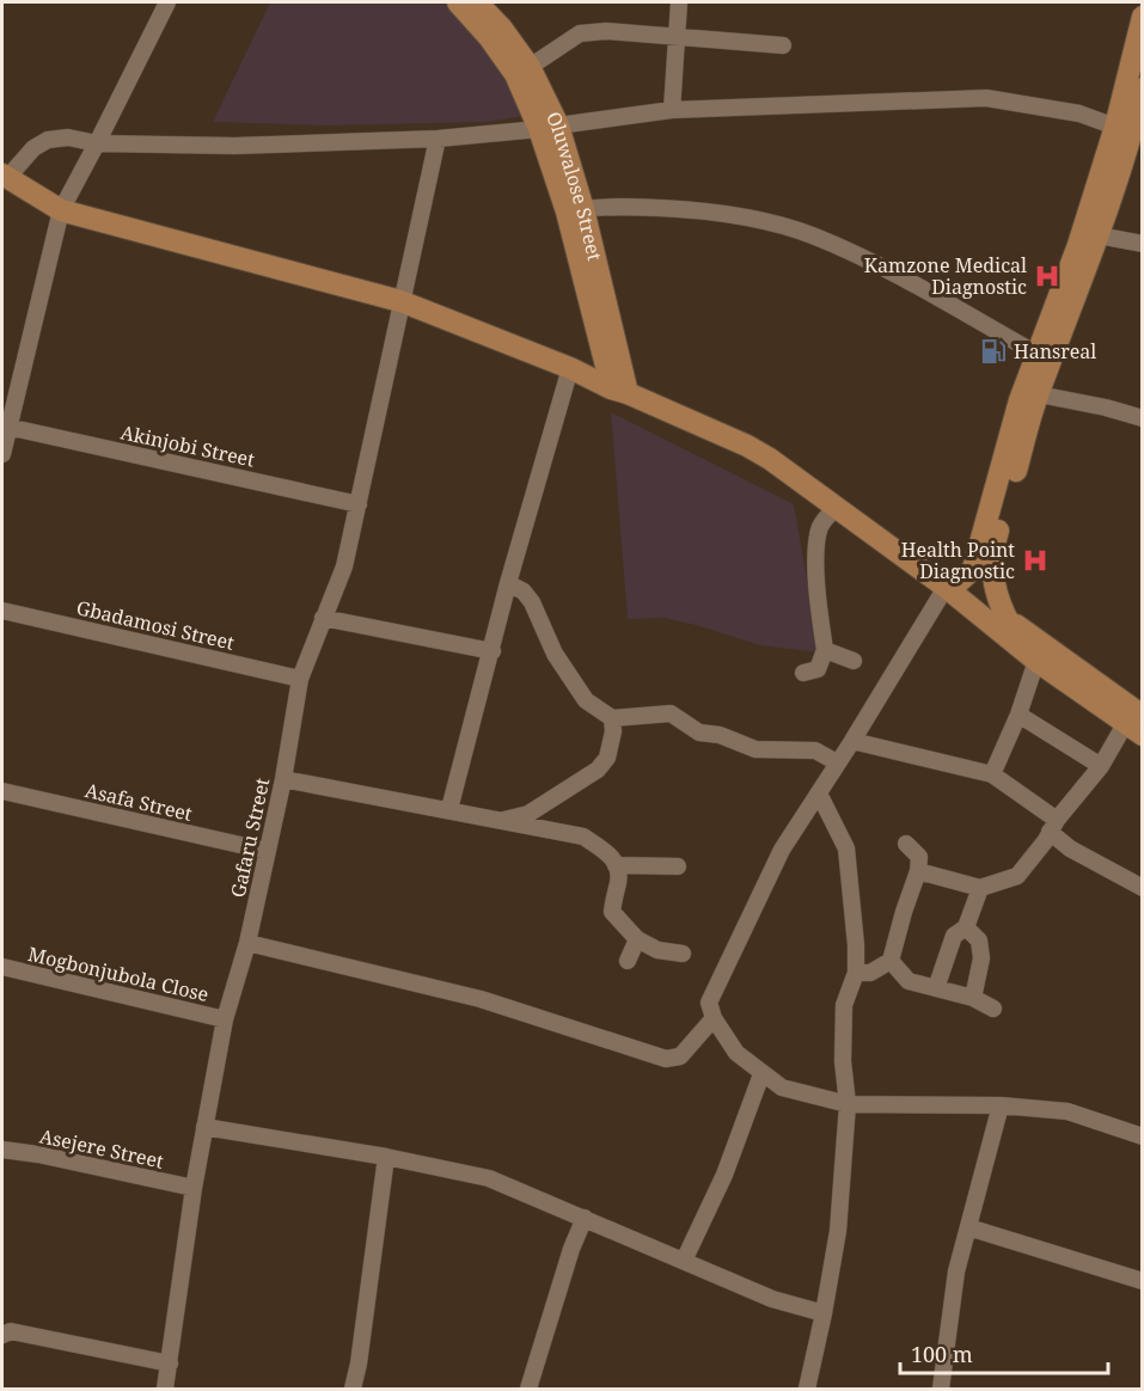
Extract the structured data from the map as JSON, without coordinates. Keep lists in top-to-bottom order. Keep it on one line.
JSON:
{"streets":{"main road":["Oluwalose Street"],"street":["Akinjobi Street","Gbadamosi Street","Asafa Street","Gafaru Street","Mogbonjubola Close","Asejere Street"]},"crossings":[["Akinjobi Street","Gafaru Street"],["Gbadamosi Street","Gafaru Street"],["Asafa Street","Gafaru Street"],["Gafaru Street","Mogbonjubola Close"],["Gafaru Street","Asejere Street"]],"places":{"hospital":["Kamzone Medical Diagnostic","Health Point Diagnostic"],"fuel station":["Hansreal"]},"scale_bar":"100 m"}
